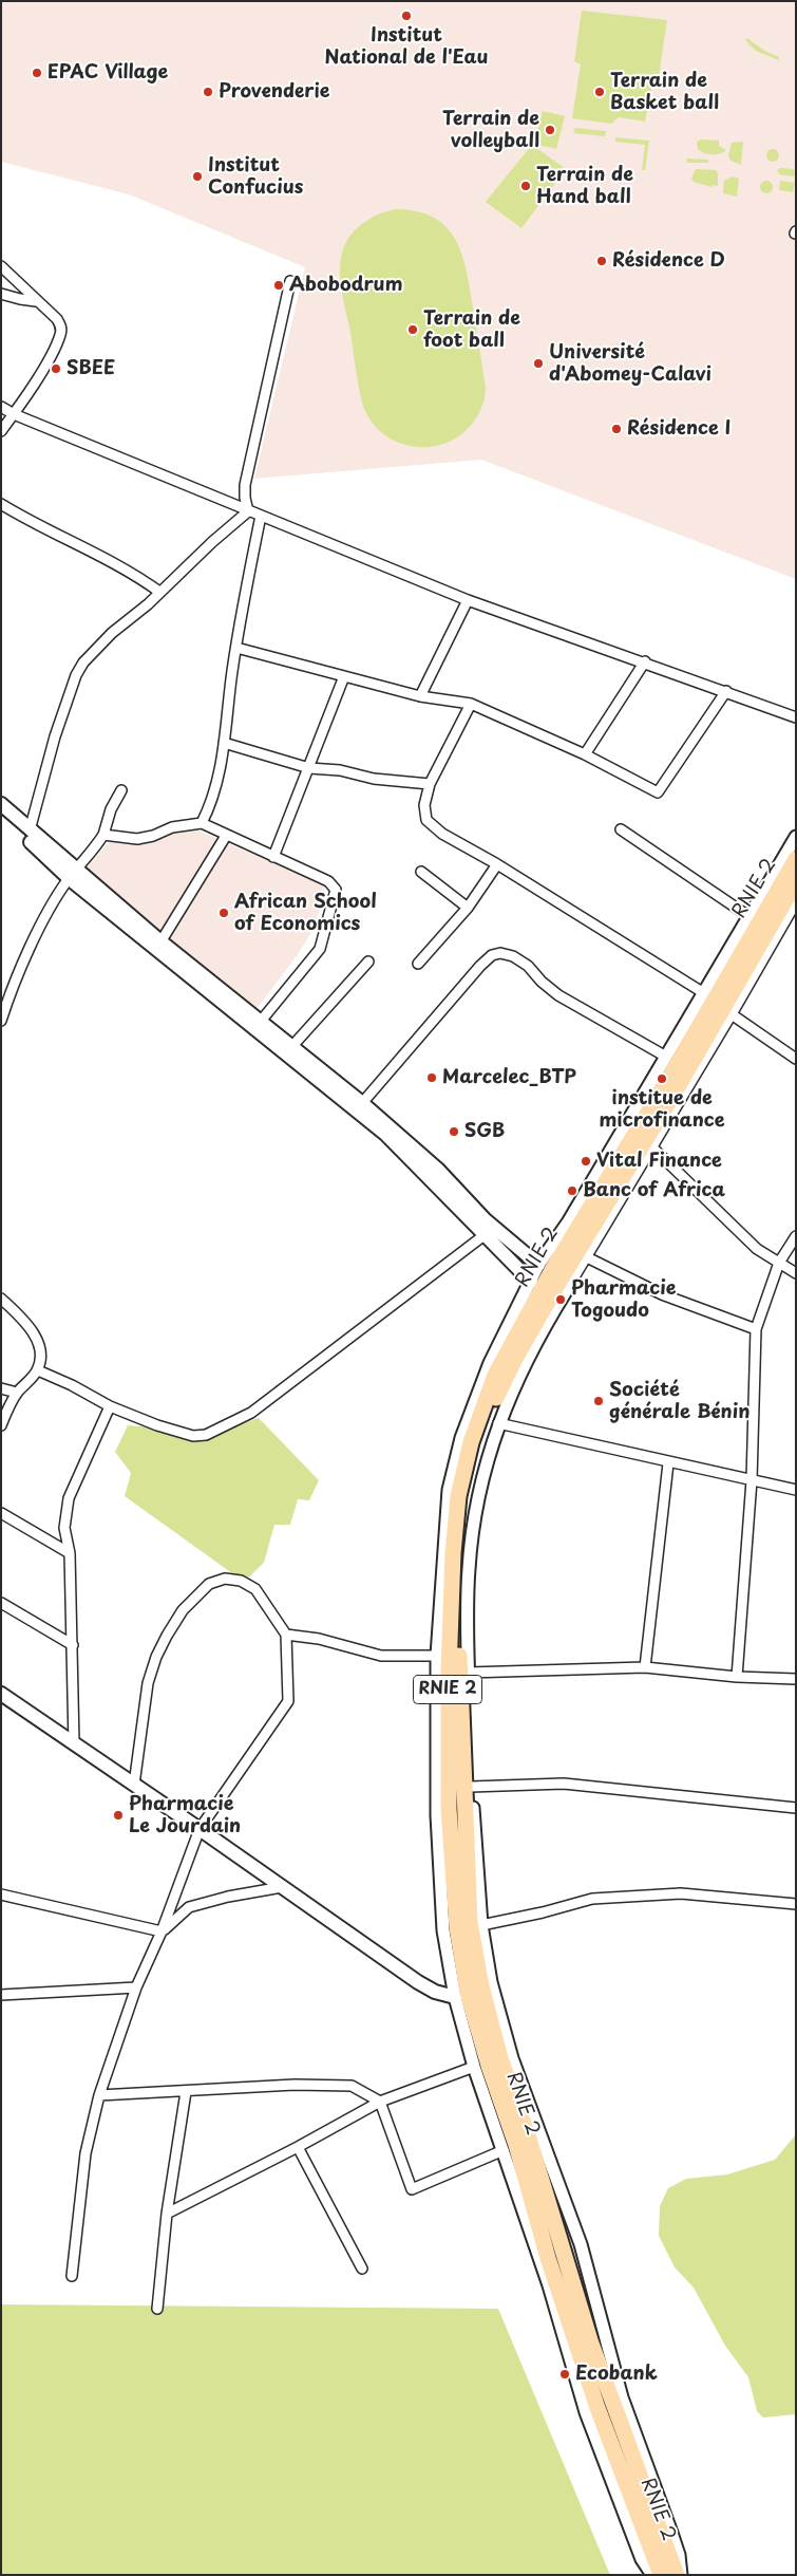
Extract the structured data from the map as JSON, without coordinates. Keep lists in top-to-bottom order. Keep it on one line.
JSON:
{"streets":{"highway":["RNIE 2"]},"places":["Institut National de l'Eau","EPAC Village","Provenderie","Terrain de Basket ball","Terrain de volleyball","Institut Confucius","Terrain de Hand ball","Résidence D","Abobodrum","Terrain de foot ball","Université d'Abomey-Calavi","SBEE","Résidence I","African School of Economics","Marcelec_BTP","institue de microfinance","SGB","Vital Finance","Banc of Africa","Pharmacie Togoudo","Société générale Bénin","Pharmacie Le Jourdain","Ecobank"]}
